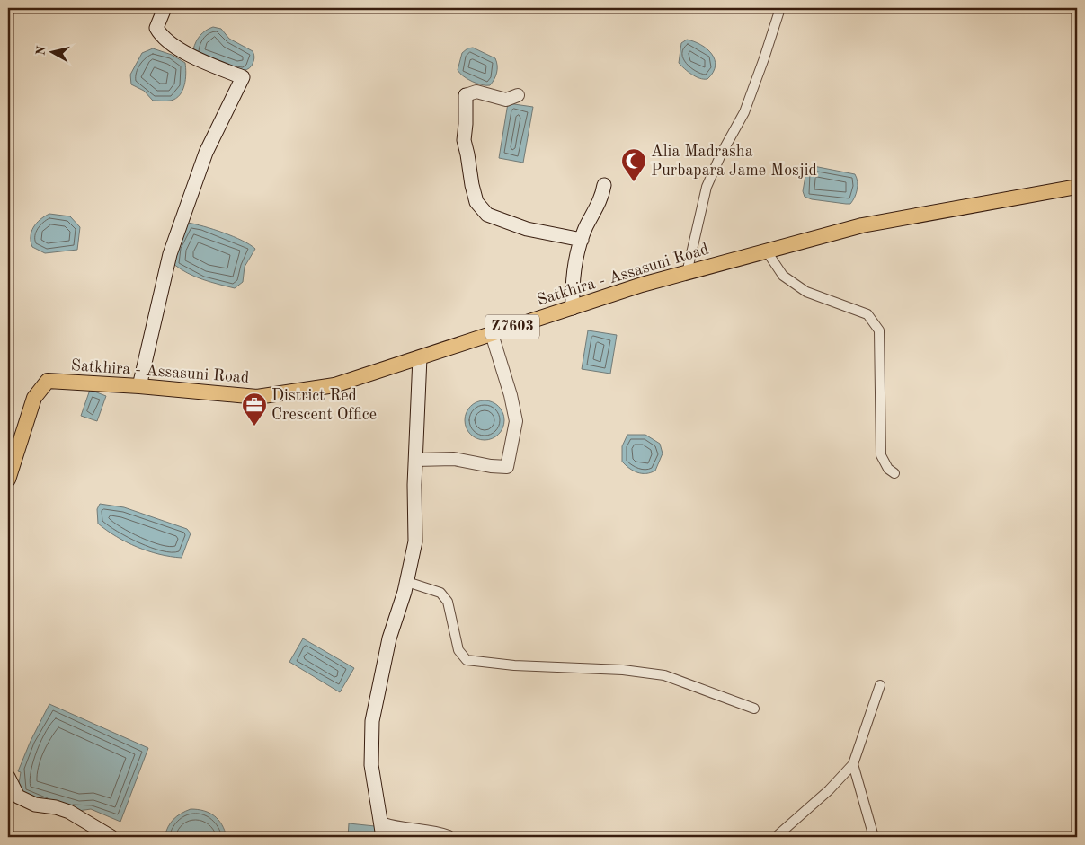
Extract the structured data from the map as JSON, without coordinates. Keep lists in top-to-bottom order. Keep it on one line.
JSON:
{"streets":{"main road":["Satkhira - Assasuni Road","Z7603"]},"places":{"mosque":["Alia Madrasha Purbapara Jame Mosjid"],"office":["District Red Crescent Office"]},"north":"left"}
